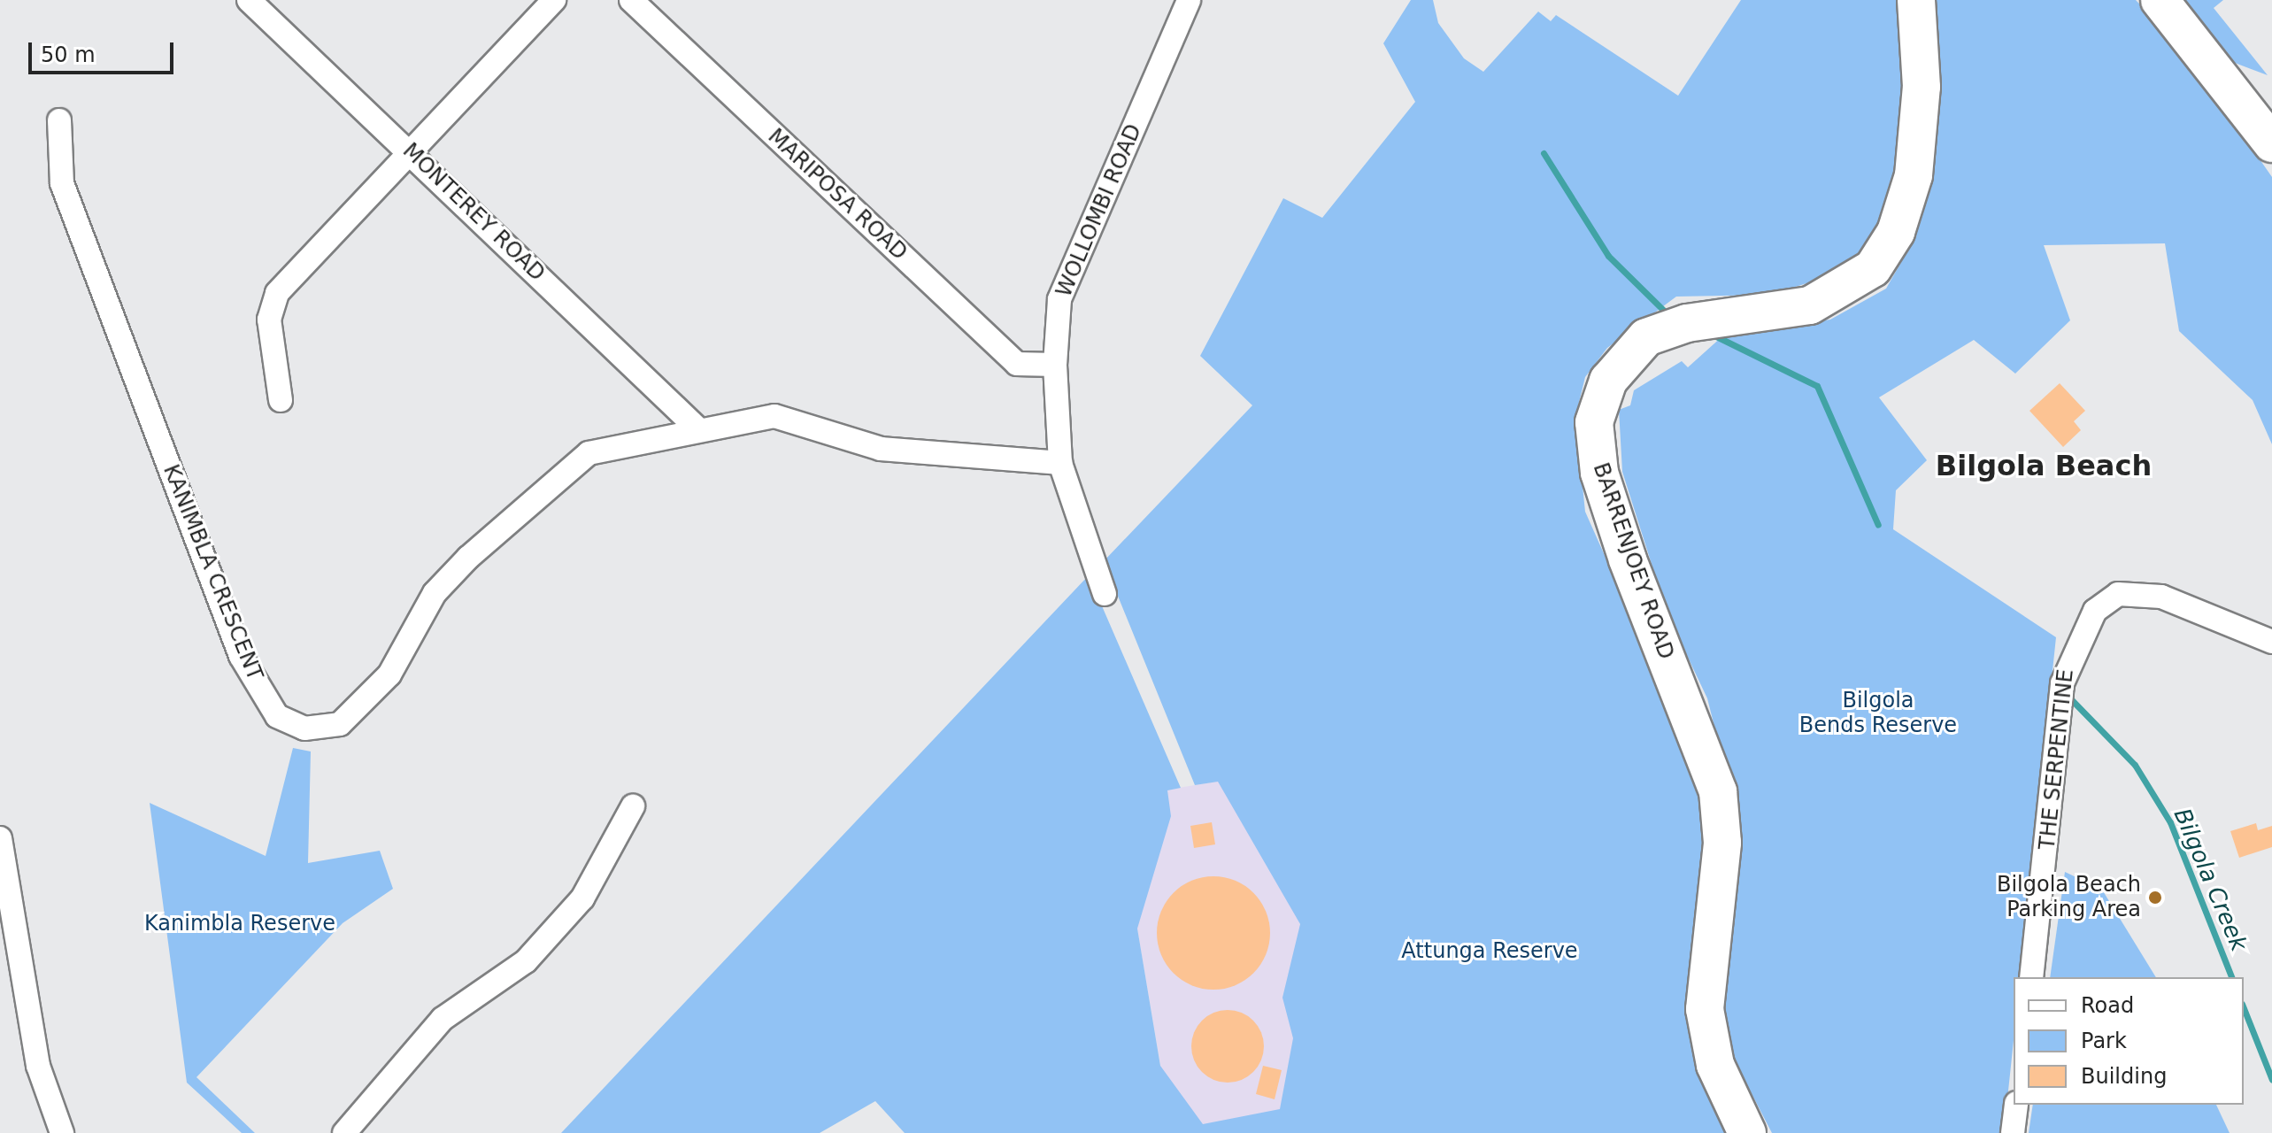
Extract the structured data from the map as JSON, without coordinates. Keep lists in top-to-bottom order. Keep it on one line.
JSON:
{"streets":{"main road":["BARRENJOEY ROAD"],"street":["MARIPOSA ROAD","WOLLOMBI ROAD","MONTEREY ROAD","KANIMBLA CRESCENT","THE SERPENTINE"]},"crossings":[["MARIPOSA ROAD","WOLLOMBI ROAD"],["WOLLOMBI ROAD","KANIMBLA CRESCENT"],["MONTEREY ROAD","KANIMBLA CRESCENT"]],"districts":["Bilgola Beach"],"water":["Bilgola Creek"],"parks":["Bilgola Bends Reserve","Kanimbla Reserve","Attunga Reserve"],"places":["Bilgola Beach Parking Area"],"legend":["Road","Park","Building"],"scale_bar":"50 m"}
